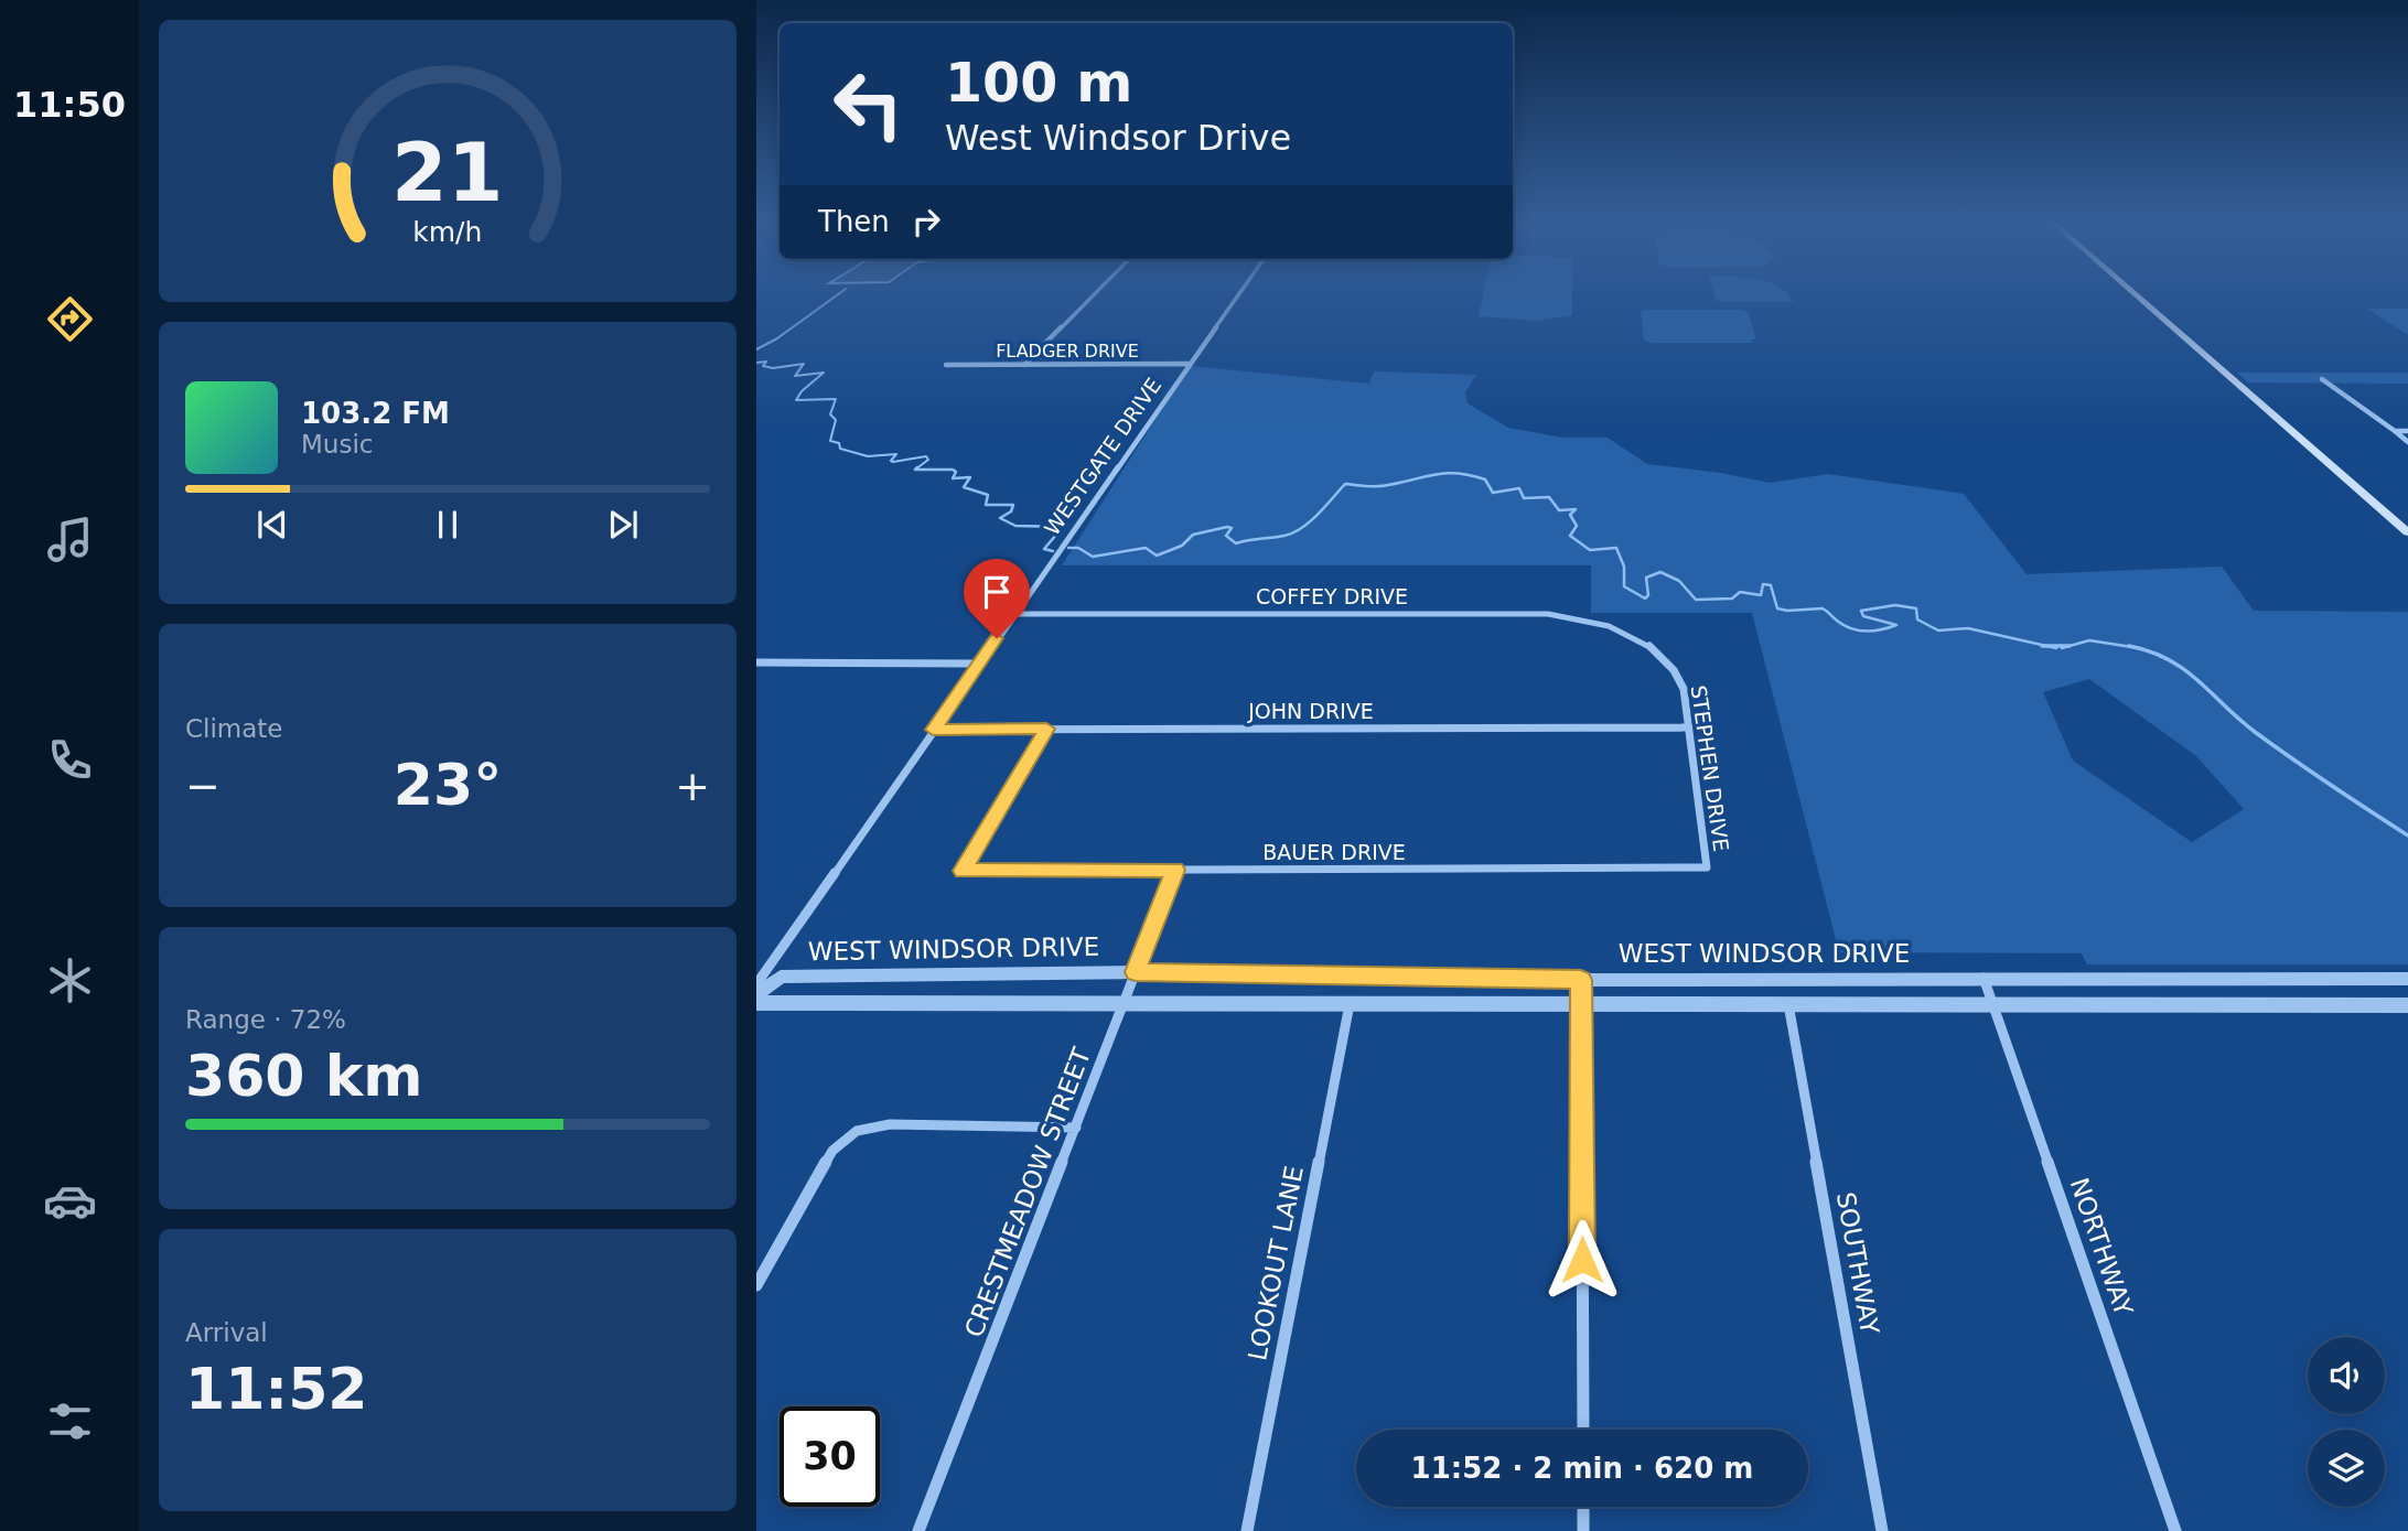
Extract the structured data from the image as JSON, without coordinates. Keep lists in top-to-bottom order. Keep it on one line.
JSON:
{"streets":{"street":["FLADGER DRIVE","WESTGATE DRIVE","COFFEY DRIVE","JOHN DRIVE","STEPHEN DRIVE","BAUER DRIVE","WEST WINDSOR DRIVE","CRESTMEADOW STREET","NORTHWAY","LOOKOUT LANE","SOUTHWAY"]},"crossings":[["FLADGER DRIVE","WESTGATE DRIVE"],["WESTGATE DRIVE","COFFEY DRIVE"],["WESTGATE DRIVE","JOHN DRIVE"],["COFFEY DRIVE","STEPHEN DRIVE"],["JOHN DRIVE","STEPHEN DRIVE"],["JOHN DRIVE","BAUER DRIVE"],["STEPHEN DRIVE","BAUER DRIVE"],["BAUER DRIVE","CRESTMEADOW STREET"],["WEST WINDSOR DRIVE","CRESTMEADOW STREET"],["WEST WINDSOR DRIVE","NORTHWAY"]],"page":{"tabs":"11:50","turn":["100 m","West Windsor Drive"],"then":"Then","song":["103.2 FM","Music"],"tile":["Climate",["Range · 72%","360 km"],["Arrival","11:52"]],"heat":["−","23°","+"],"limit":"30","trip":"11:52 · 2 min · 620 m","gauge":["21","km/h"]}}
